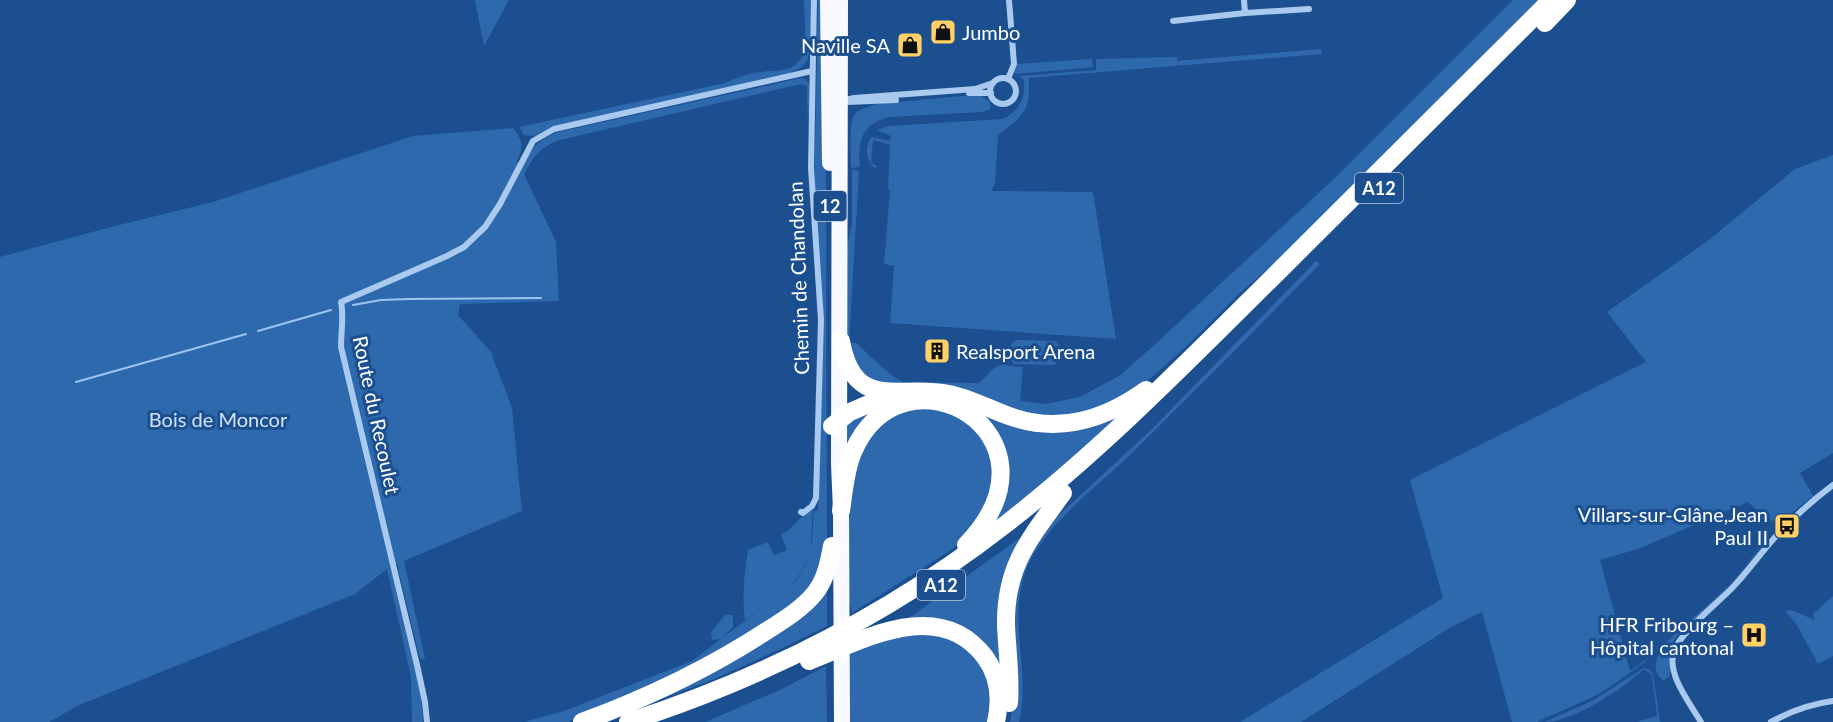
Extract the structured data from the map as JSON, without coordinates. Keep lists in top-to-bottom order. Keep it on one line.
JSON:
{"streets":{"highway":["A12","12"],"street":["Chemin de Chandolan","Route du Recoulet"]},"crossings":[["Chemin de Chandolan","Route du Recoulet"]],"parks":["Bois de Moncor"],"places":{"shop":["Jumbo","Naville SA"],"building":["Realsport Arena"],"bus stop":["Villars-sur-Glâne,Jean Paul II"],"hospital":["HFR Fribourg – Hôpital cantonal"]}}
